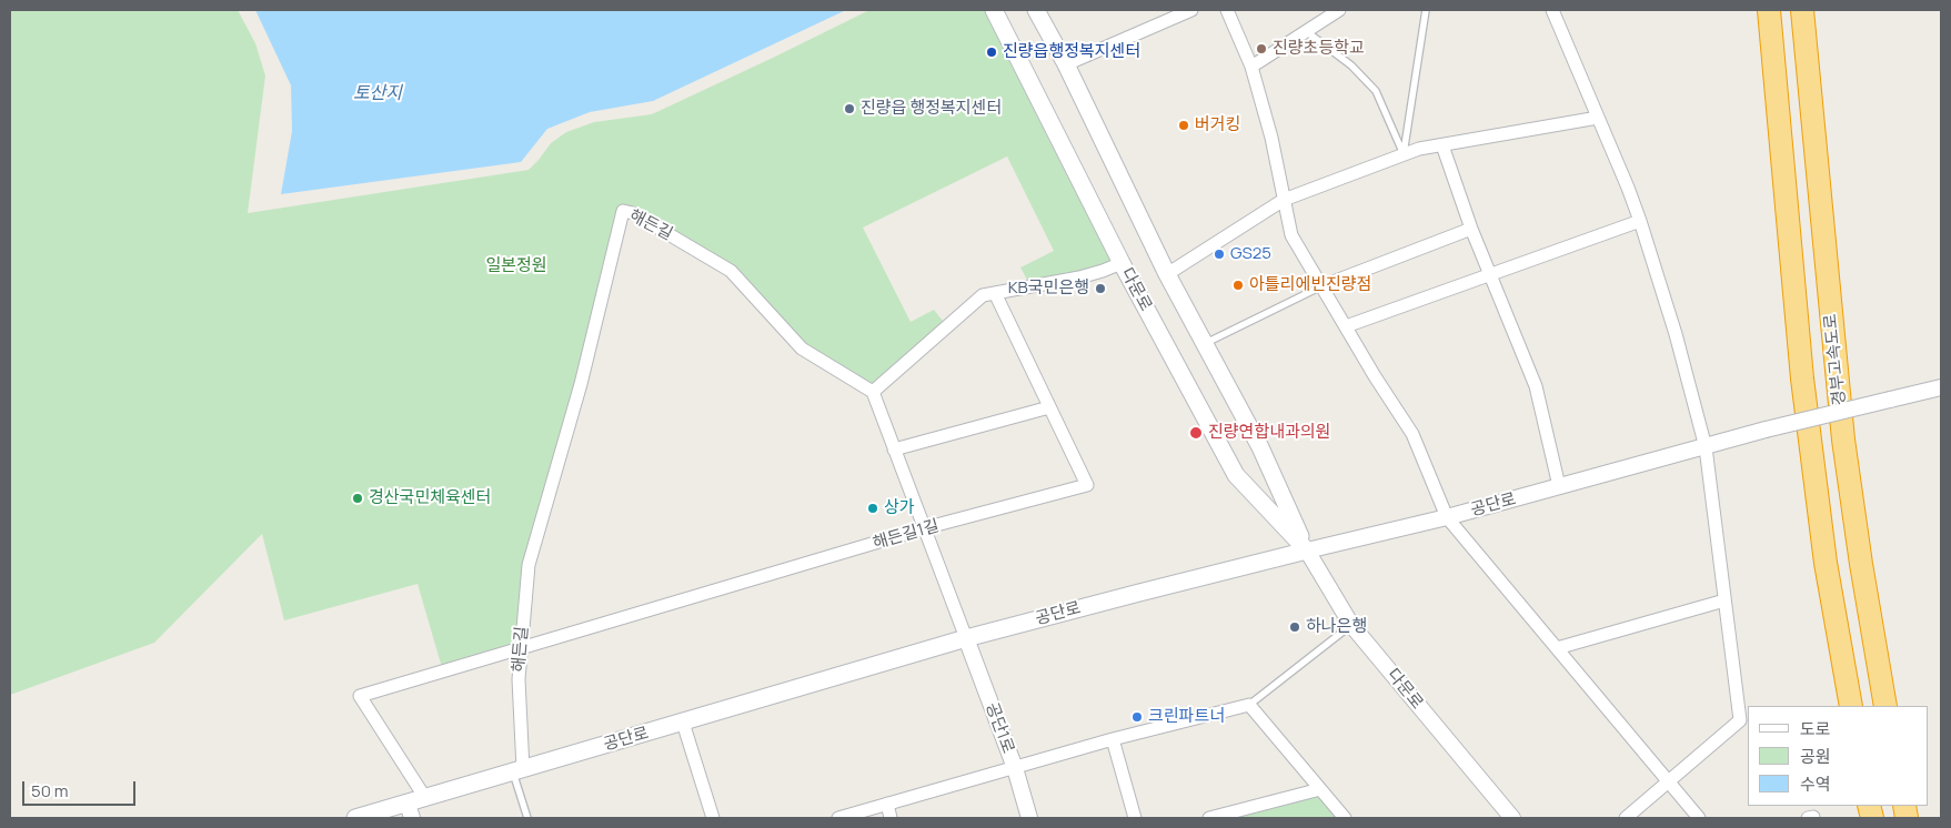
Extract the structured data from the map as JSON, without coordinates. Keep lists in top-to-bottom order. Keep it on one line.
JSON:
{"streets":{"highway":["경부고속도로"],"main road":["다문로","공단로"],"street":["해든길","해든길1길","공단1로"]},"crossings":[["해든길","공단로"],["해든길","해든길1길"],["다문로","공단로"],["공단로","해든길1길"],["공단로","공단1로"]],"water":["토산지"],"parks":["일본정원"],"places":["진량초등학교","진량읍행정복지센터","진량읍 행정복지센터","버거킹","GS25","아틀리에빈진량점","KB국민은행","진량연합내과의원","경산국민체육센터","상가","하나은행","크린파트너"],"legend":["도로","공원","수역"],"scale_bar":"50 m"}
